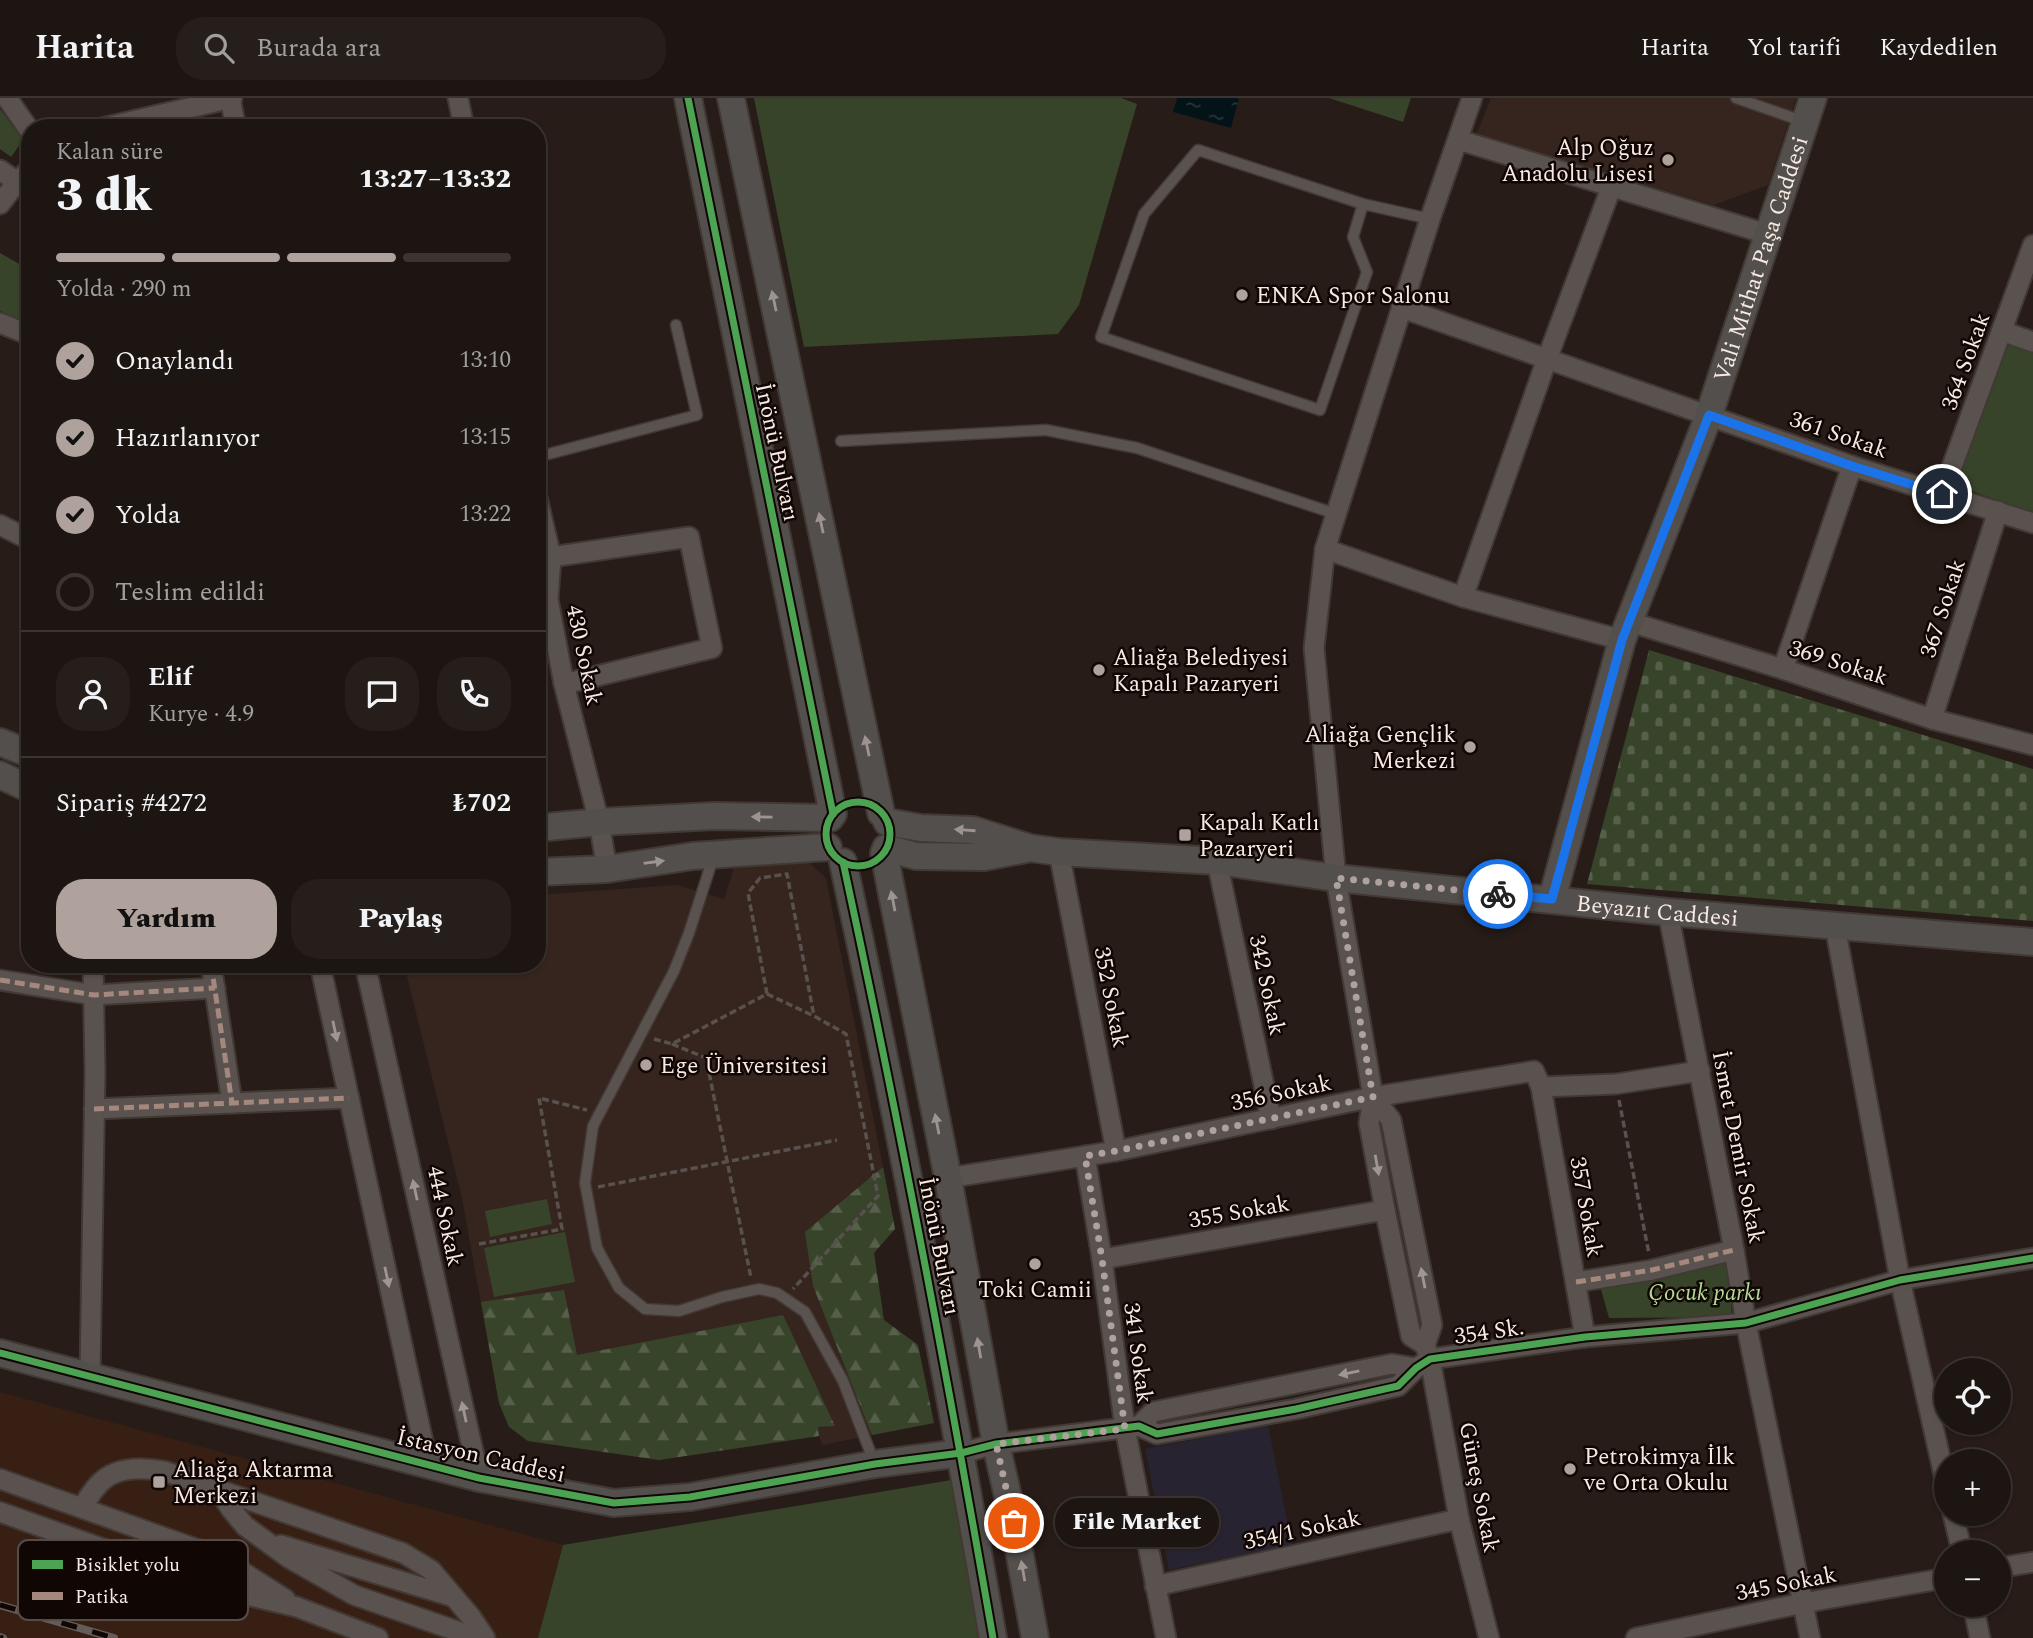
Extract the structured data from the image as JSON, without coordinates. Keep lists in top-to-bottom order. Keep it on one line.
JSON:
{"streets":{"street":["Vali Mithat Paşa Caddesi","364 Sokak","361 Sokak","İnönü Bulvarı","367 Sokak","430 Sokak","369 Sokak","Beyazıt Caddesi","342 Sokak","352 Sokak","356 Sokak","İsmet Demir Sokak","357 Sokak","355 Sokak","444 Sokak","354 Sk.","341 Sokak","İstasyon Caddesi","Güneş Sokak","354/1 Sokak","345 Sokak"]},"crossings":[["Vali Mithat Paşa Caddesi","361 Sokak"],["Vali Mithat Paşa Caddesi","369 Sokak"],["Vali Mithat Paşa Caddesi","Beyazıt Caddesi"],["364 Sokak","361 Sokak"],["361 Sokak","367 Sokak"],["İnönü Bulvarı","Beyazıt Caddesi"],["İnönü Bulvarı","356 Sokak"],["İnönü Bulvarı","354 Sk."],["İnönü Bulvarı","İstasyon Caddesi"],["367 Sokak","369 Sokak"],["369 Sokak","Güneş Sokak"],["Beyazıt Caddesi","342 Sokak"],["Beyazıt Caddesi","352 Sokak"],["Beyazıt Caddesi","İsmet Demir Sokak"],["Beyazıt Caddesi","Güneş Sokak"],["342 Sokak","356 Sokak"],["352 Sokak","356 Sokak"],["356 Sokak","357 Sokak"],["356 Sokak","341 Sokak"],["356 Sokak","Güneş Sokak"],["İsmet Demir Sokak","354 Sk."],["İsmet Demir Sokak","345 Sokak"],["357 Sokak","354 Sk."],["355 Sokak","341 Sokak"],["355 Sokak","Güneş Sokak"],["444 Sokak","İstasyon Caddesi"],["354 Sk.","341 Sokak"],["354 Sk.","İstasyon Caddesi"],["354 Sk.","Güneş Sokak"],["341 Sokak","354/1 Sokak"],["Güneş Sokak","354/1 Sokak"]],"parks":["Çocuk parkı"],"places":{"other":["Alp Oğuz Anadolu Lisesi","ENKA Spor Salonu","Aliağa Belediyesi Kapalı Pazaryeri","Aliağa Gençlik Merkezi","Ege Üniversitesi","Toki Camii","Petrokimya İlk ve Orta Okulu","File Market"],"transit":["Kapalı Katlı Pazaryeri","Aliağa Aktarma Merkezi"]},"legend":["Bisiklet yolu","Patika"],"page":{"header":"Harita","search":"Burada ara","nav":["Harita","Yol tarifi","Kaydedilen"],"heading":["3 dk","Kalan süre","13:27–13:32"],"panel":["Elif","Kurye · 4.9","Sipariş #4272","₺702"],"bar":"Yolda · 290 m","list":[["Onaylandı","13:10"],["Hazırlanıyor","13:15"],["Yolda","13:22"],"Teslim edildi"],"buttons":["Yardım","Paylaş"],"map_buttons":["+","−"],"bubble":"File Market"}}
